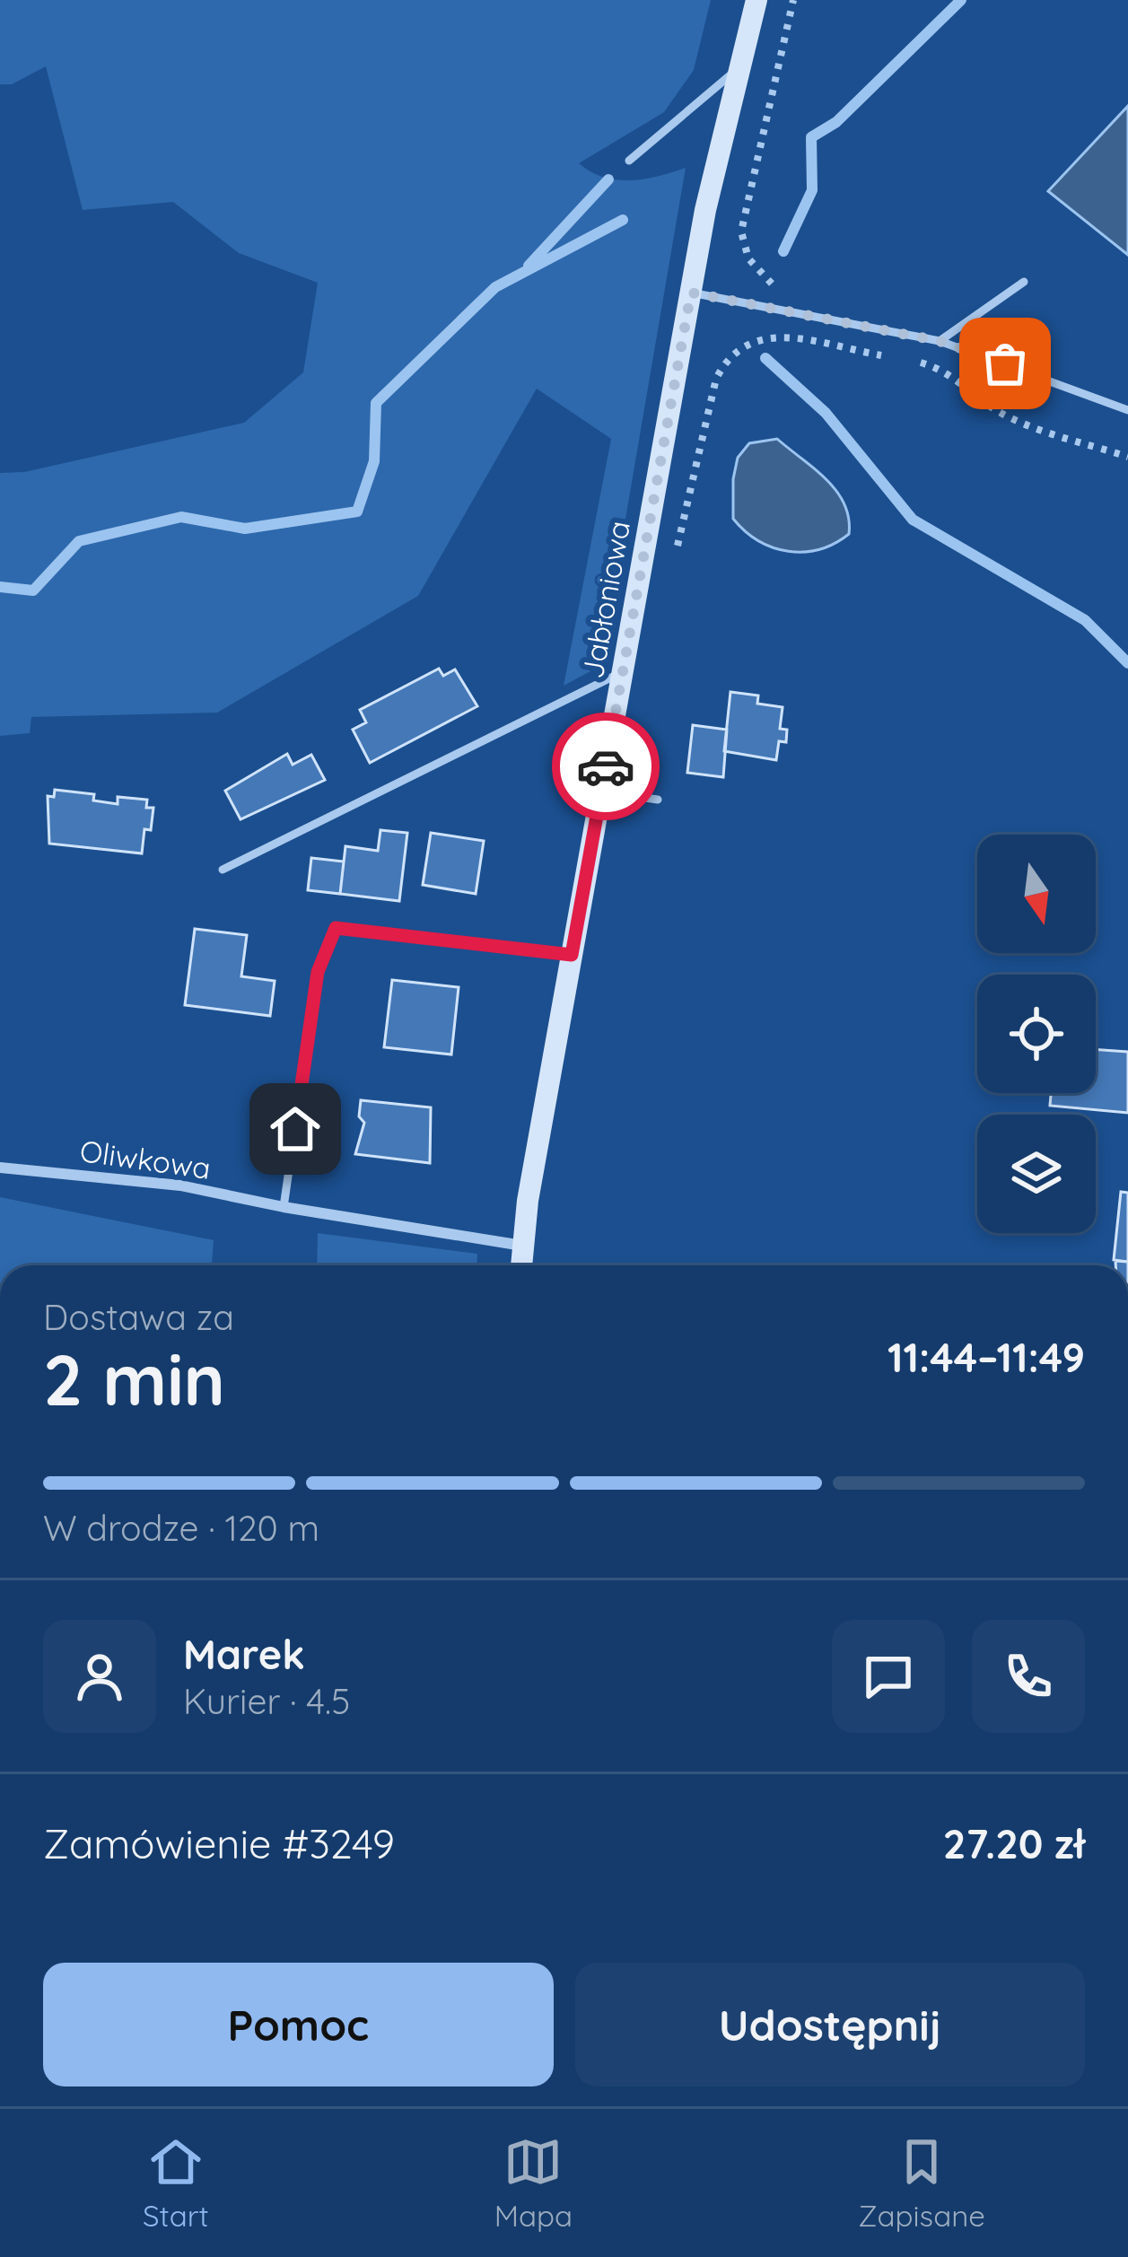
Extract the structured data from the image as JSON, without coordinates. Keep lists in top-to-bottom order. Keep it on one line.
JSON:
{"streets":{"main road":["Jabłoniowa"],"street":["Oliwkowa"]},"crossings":[["Jabłoniowa","Oliwkowa"]],"north":"bottom","page":{"heading":["2 min","Dostawa za","11:44–11:49"],"panel":["Marek","Kurier · 4.5","Zamówienie #3249","27.20 zł"],"bar":"W drodze · 120 m","buttons":["Pomoc","Udostępnij"],"tabs":["Start","Mapa","Zapisane"]}}
